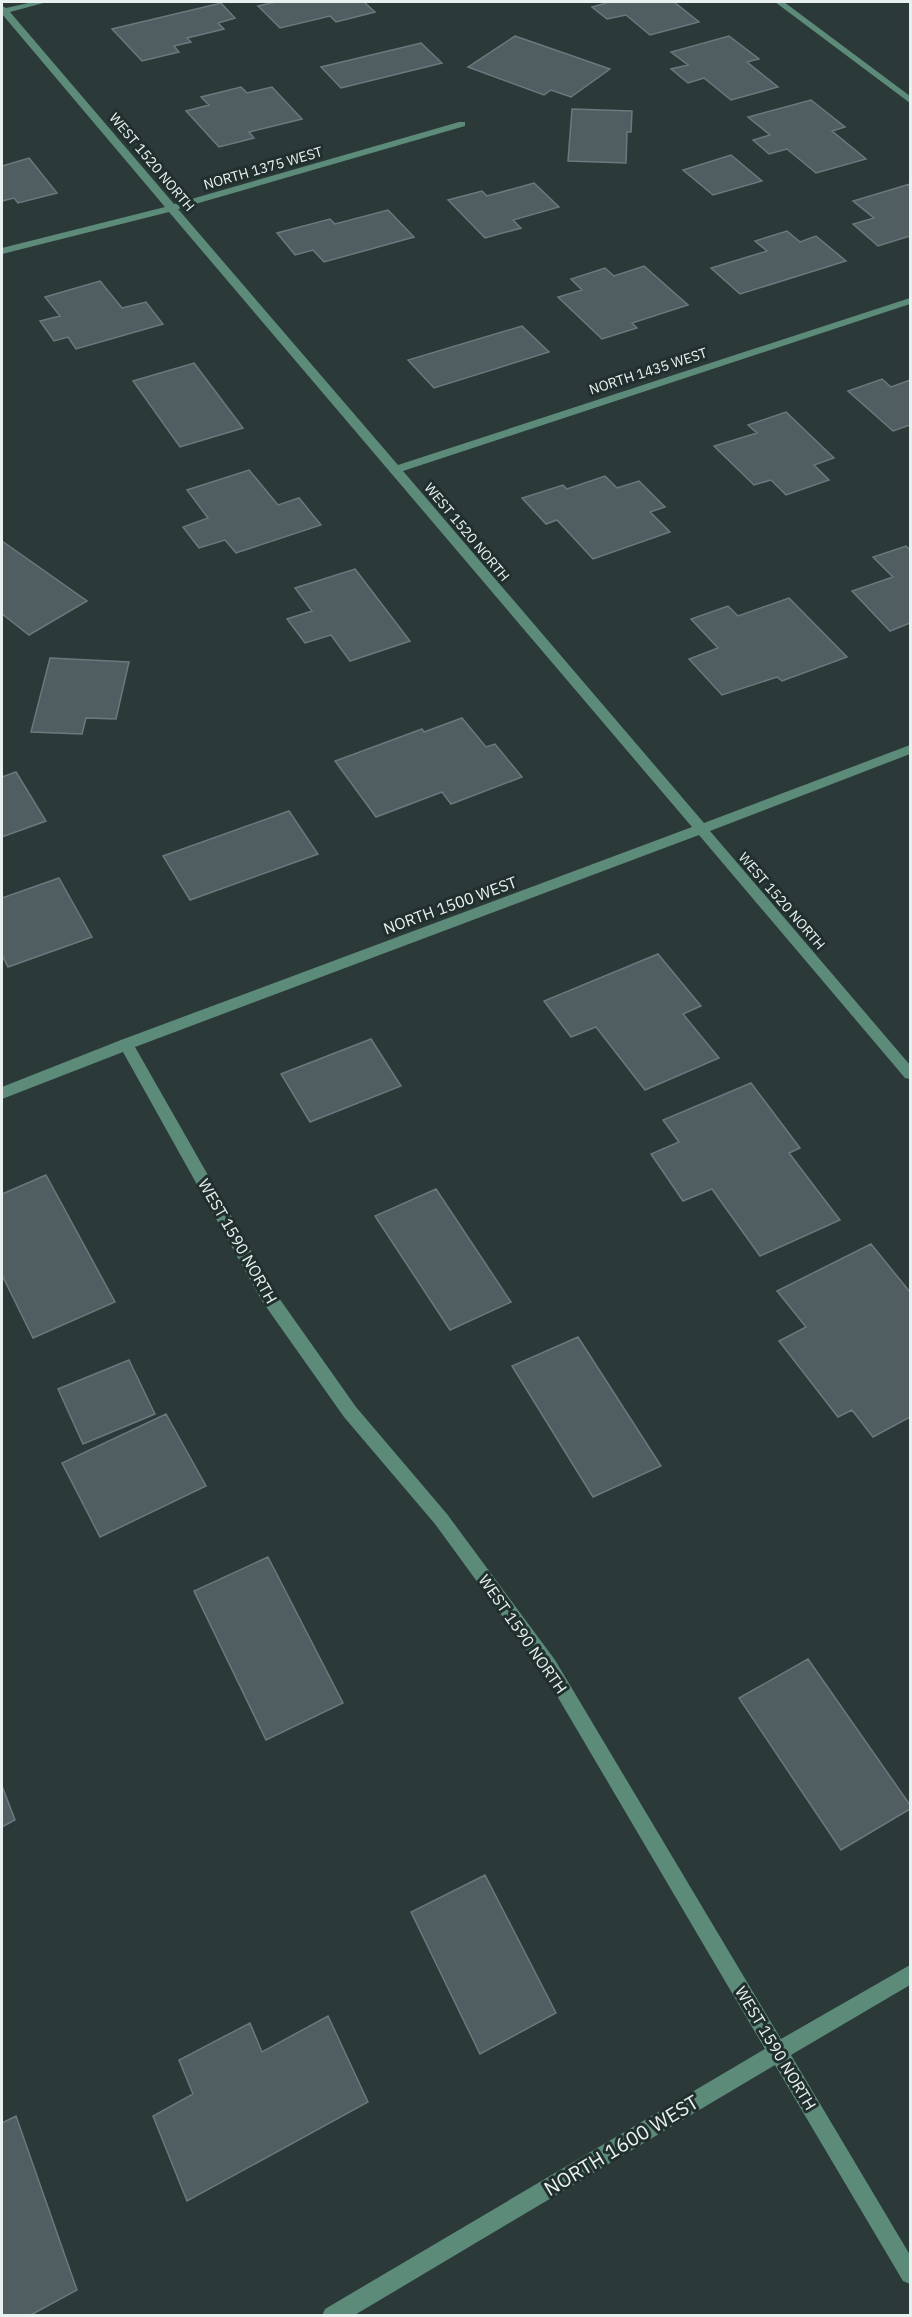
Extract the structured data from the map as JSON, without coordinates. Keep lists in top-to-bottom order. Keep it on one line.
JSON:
{"streets":{"street":["WEST 1520 NORTH","NORTH 1375 WEST","NORTH 1435 WEST","NORTH 1500 WEST","WEST 1590 NORTH","NORTH 1600 WEST"]},"crossings":[["WEST 1520 NORTH","NORTH 1375 WEST"],["WEST 1520 NORTH","NORTH 1435 WEST"],["WEST 1520 NORTH","NORTH 1500 WEST"],["NORTH 1500 WEST","WEST 1590 NORTH"],["WEST 1590 NORTH","NORTH 1600 WEST"]]}
